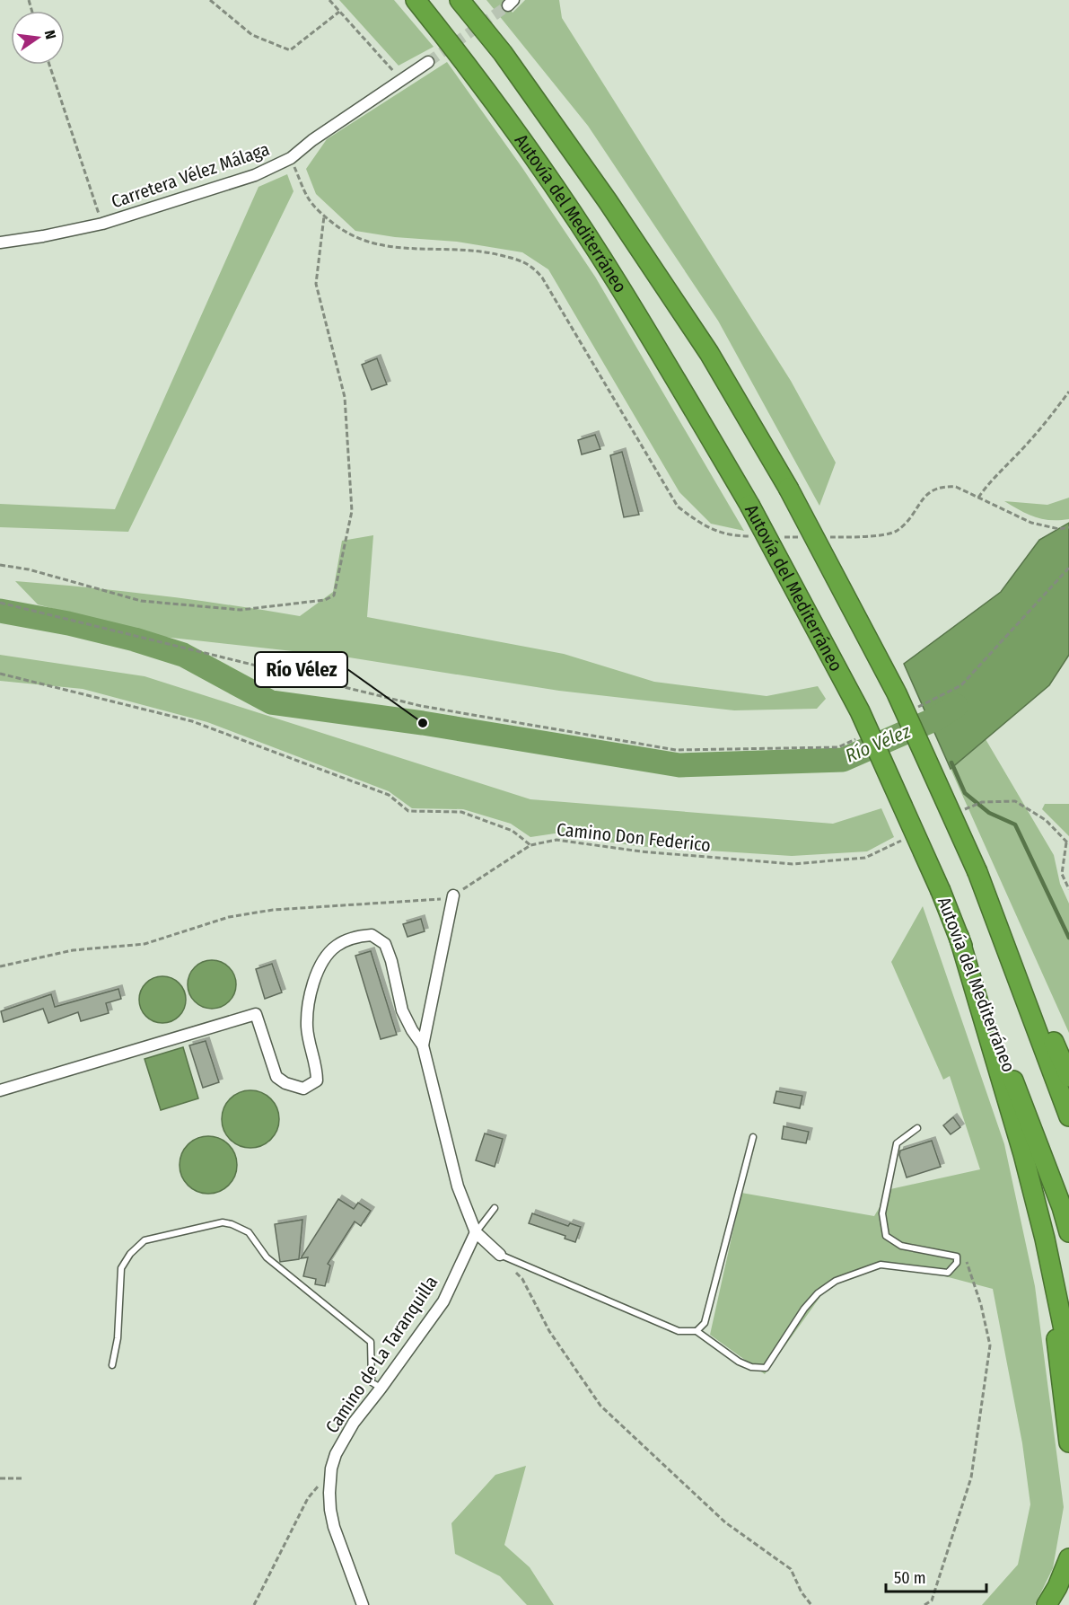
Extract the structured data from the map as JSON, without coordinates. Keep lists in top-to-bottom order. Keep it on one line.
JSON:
{"streets":{"highway":["Autovía del Mediterráneo"],"street":["Carretera Vélez Málaga","Camino de La Taranquilla"],"path":["Camino Don Federico"]},"water":["Río Vélez"],"places":["Río Vélez"],"scale_bar":"50 m","north":"right"}
